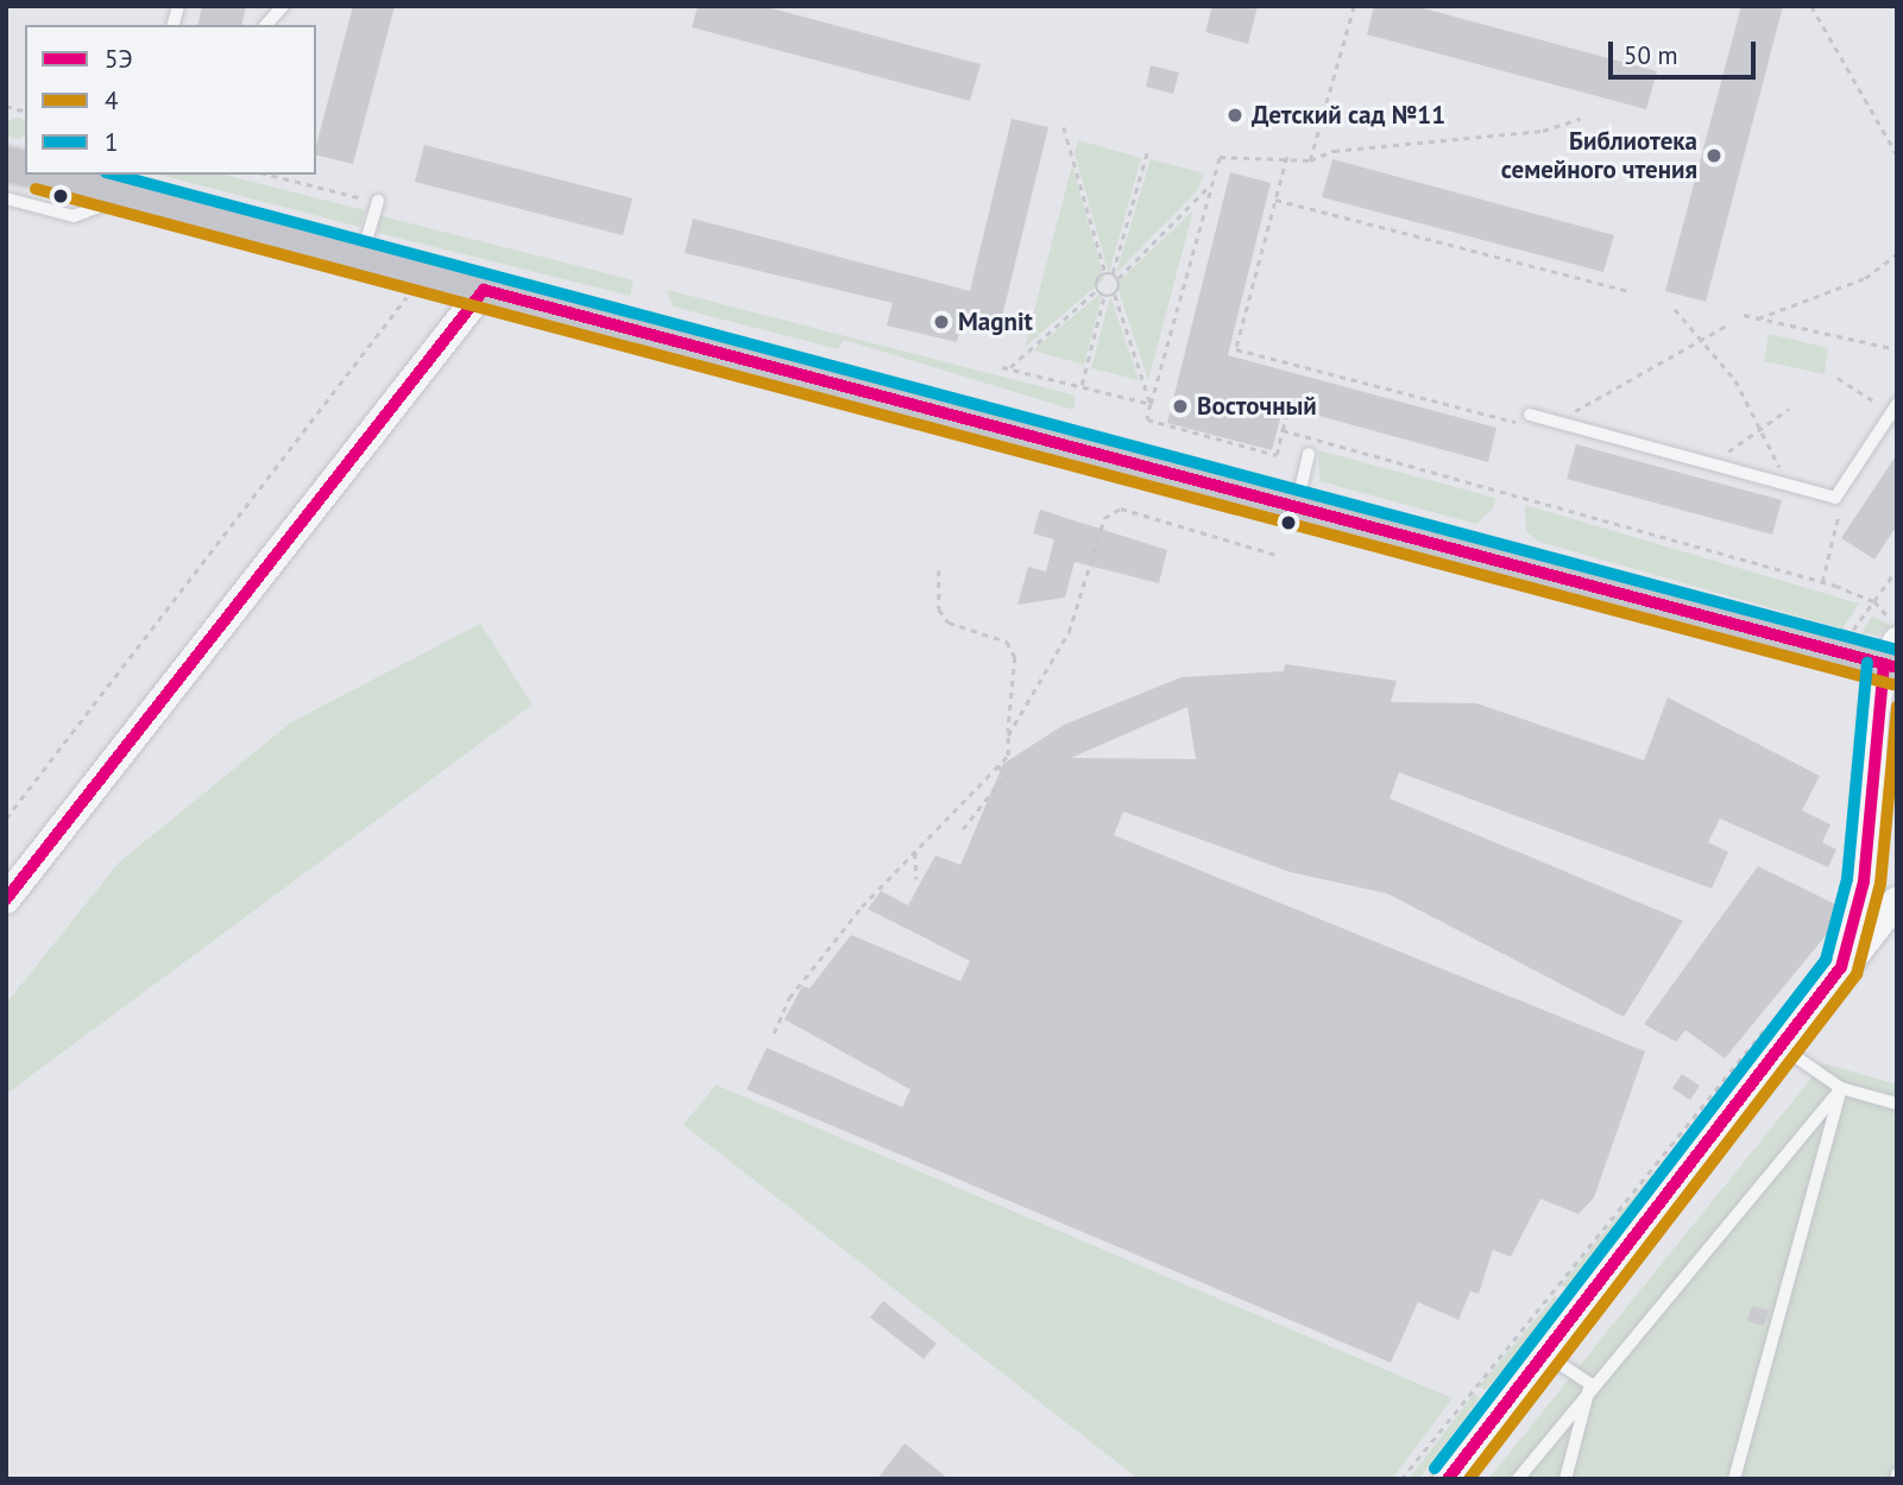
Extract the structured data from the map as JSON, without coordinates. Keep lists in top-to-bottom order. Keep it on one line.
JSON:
{"places":["Детский сад №11","Библиотека семейного чтения","Magnit","Восточный"],"lines":["transit line 1","transit line 4","transit line 5Э"],"legend":["5Э","4","1"],"scale_bar":"50 m"}
